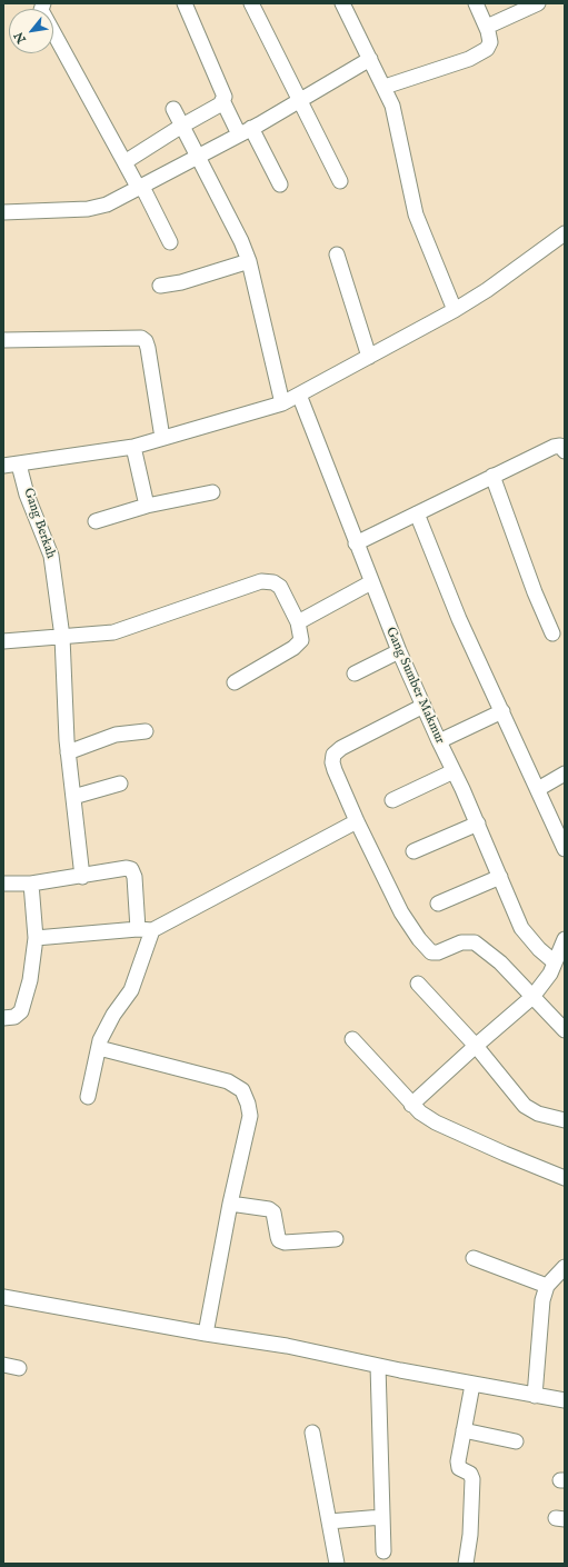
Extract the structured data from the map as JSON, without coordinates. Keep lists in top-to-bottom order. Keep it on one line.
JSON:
{"streets":{"street":["Gang Berkah","Gang Sumber Makmur"]},"north":"bottom left"}
